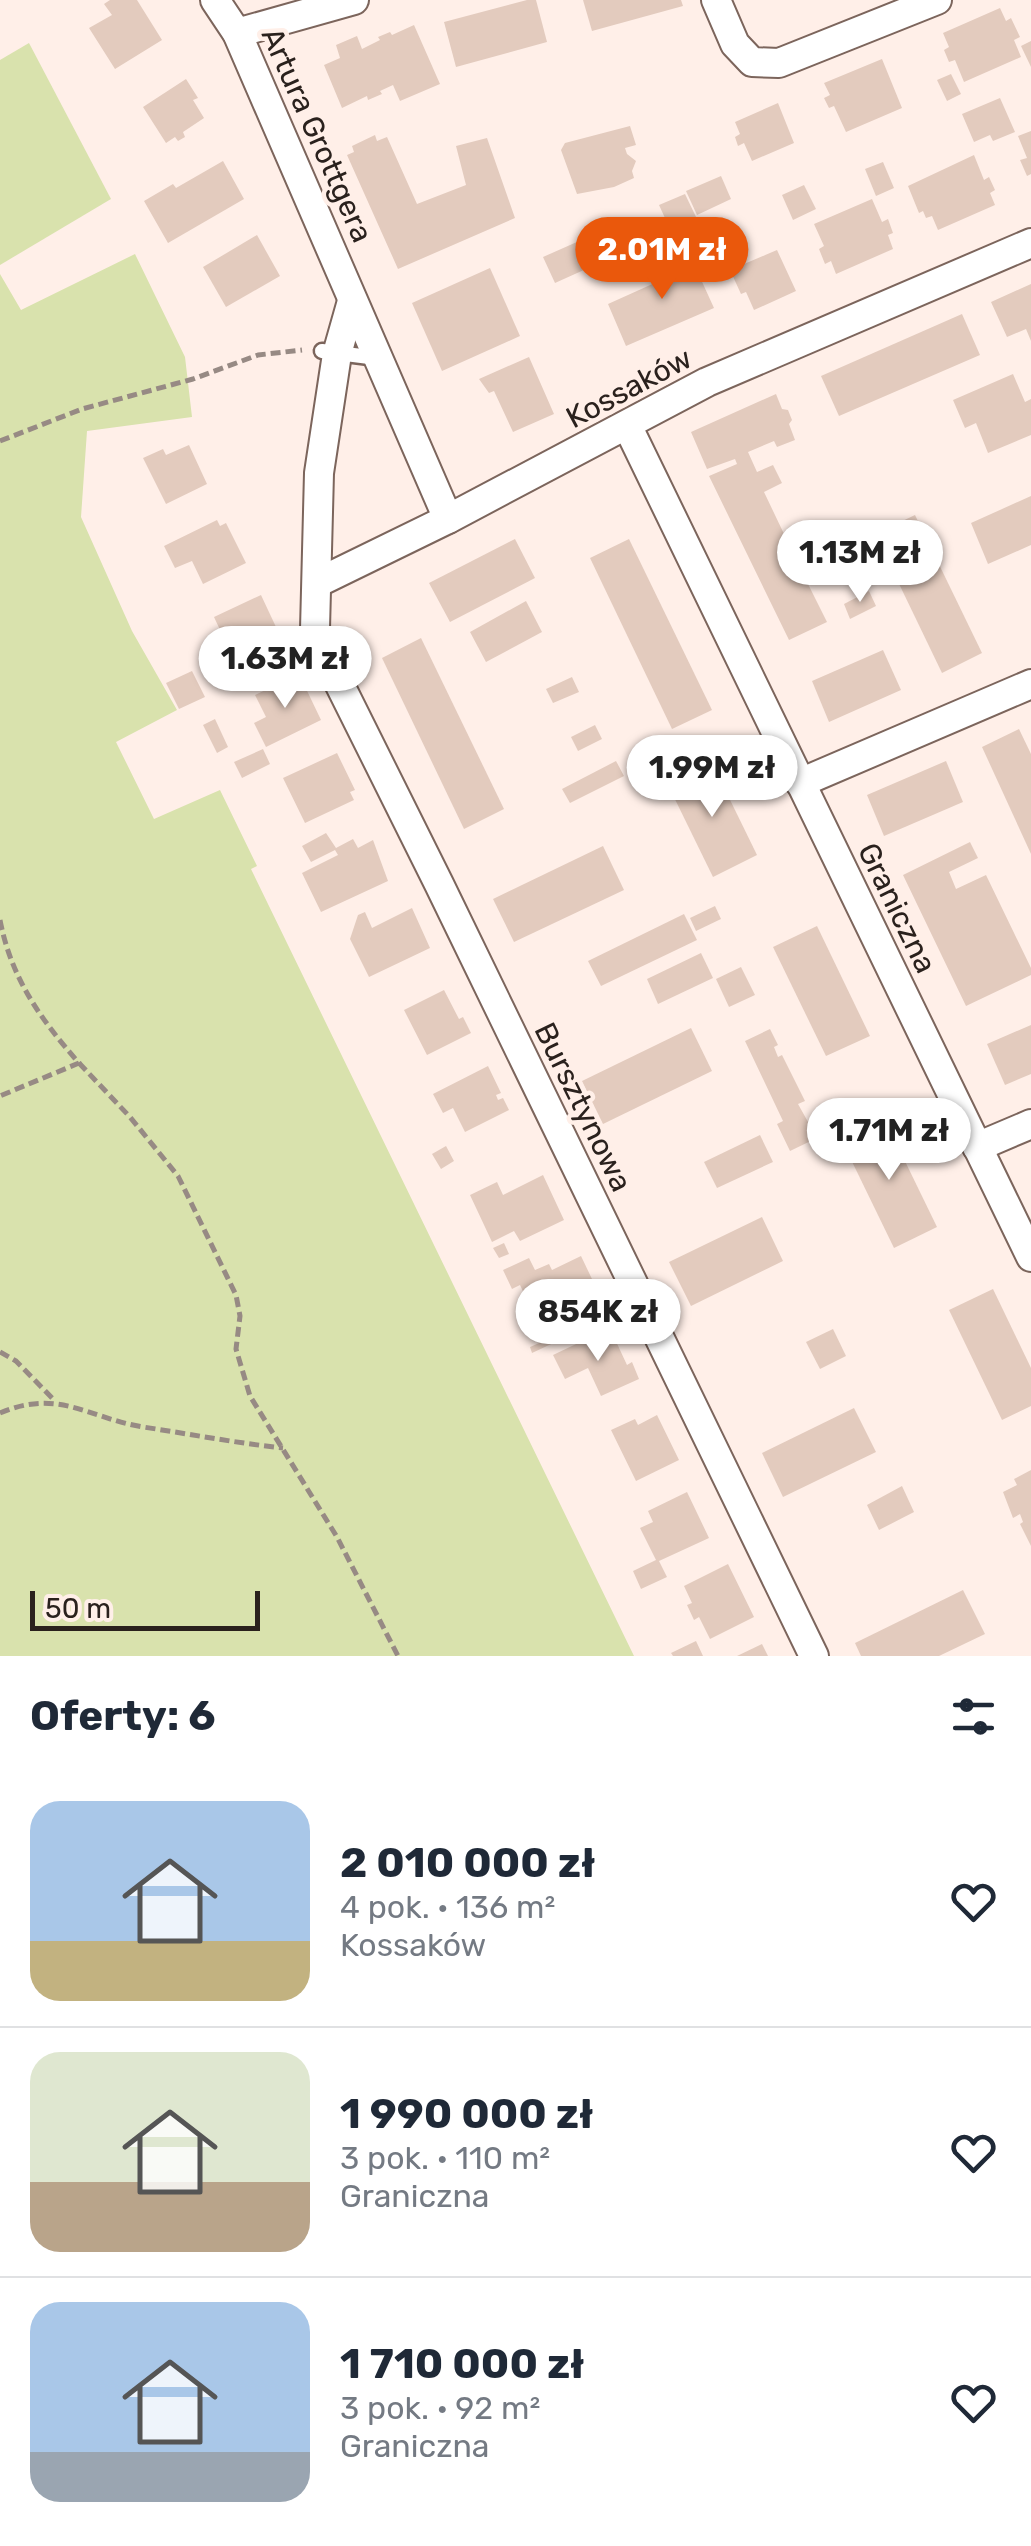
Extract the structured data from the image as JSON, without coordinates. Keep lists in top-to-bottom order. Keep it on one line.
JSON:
{"streets":{"street":["Artura Grottgera","Kossaków","Graniczna","Bursztynowa"]},"crossings":[["Artura Grottgera","Kossaków"],["Kossaków","Graniczna"],["Kossaków","Bursztynowa"]],"scale_bar":"50 m","page":{"price":["2.01M zł","1.13M zł","1.63M zł","1.99M zł","1.71M zł","854K zł"],"scale":"50 m","heading":"Oferty: 6","list":[{"name":"2 010 000 zł","note":"4 pok. · 136 m² · Kossaków"},{"name":"1 990 000 zł","note":"3 pok. · 110 m² · Graniczna"},{"name":"1 710 000 zł","note":"3 pok. · 92 m² · Graniczna"}]}}
